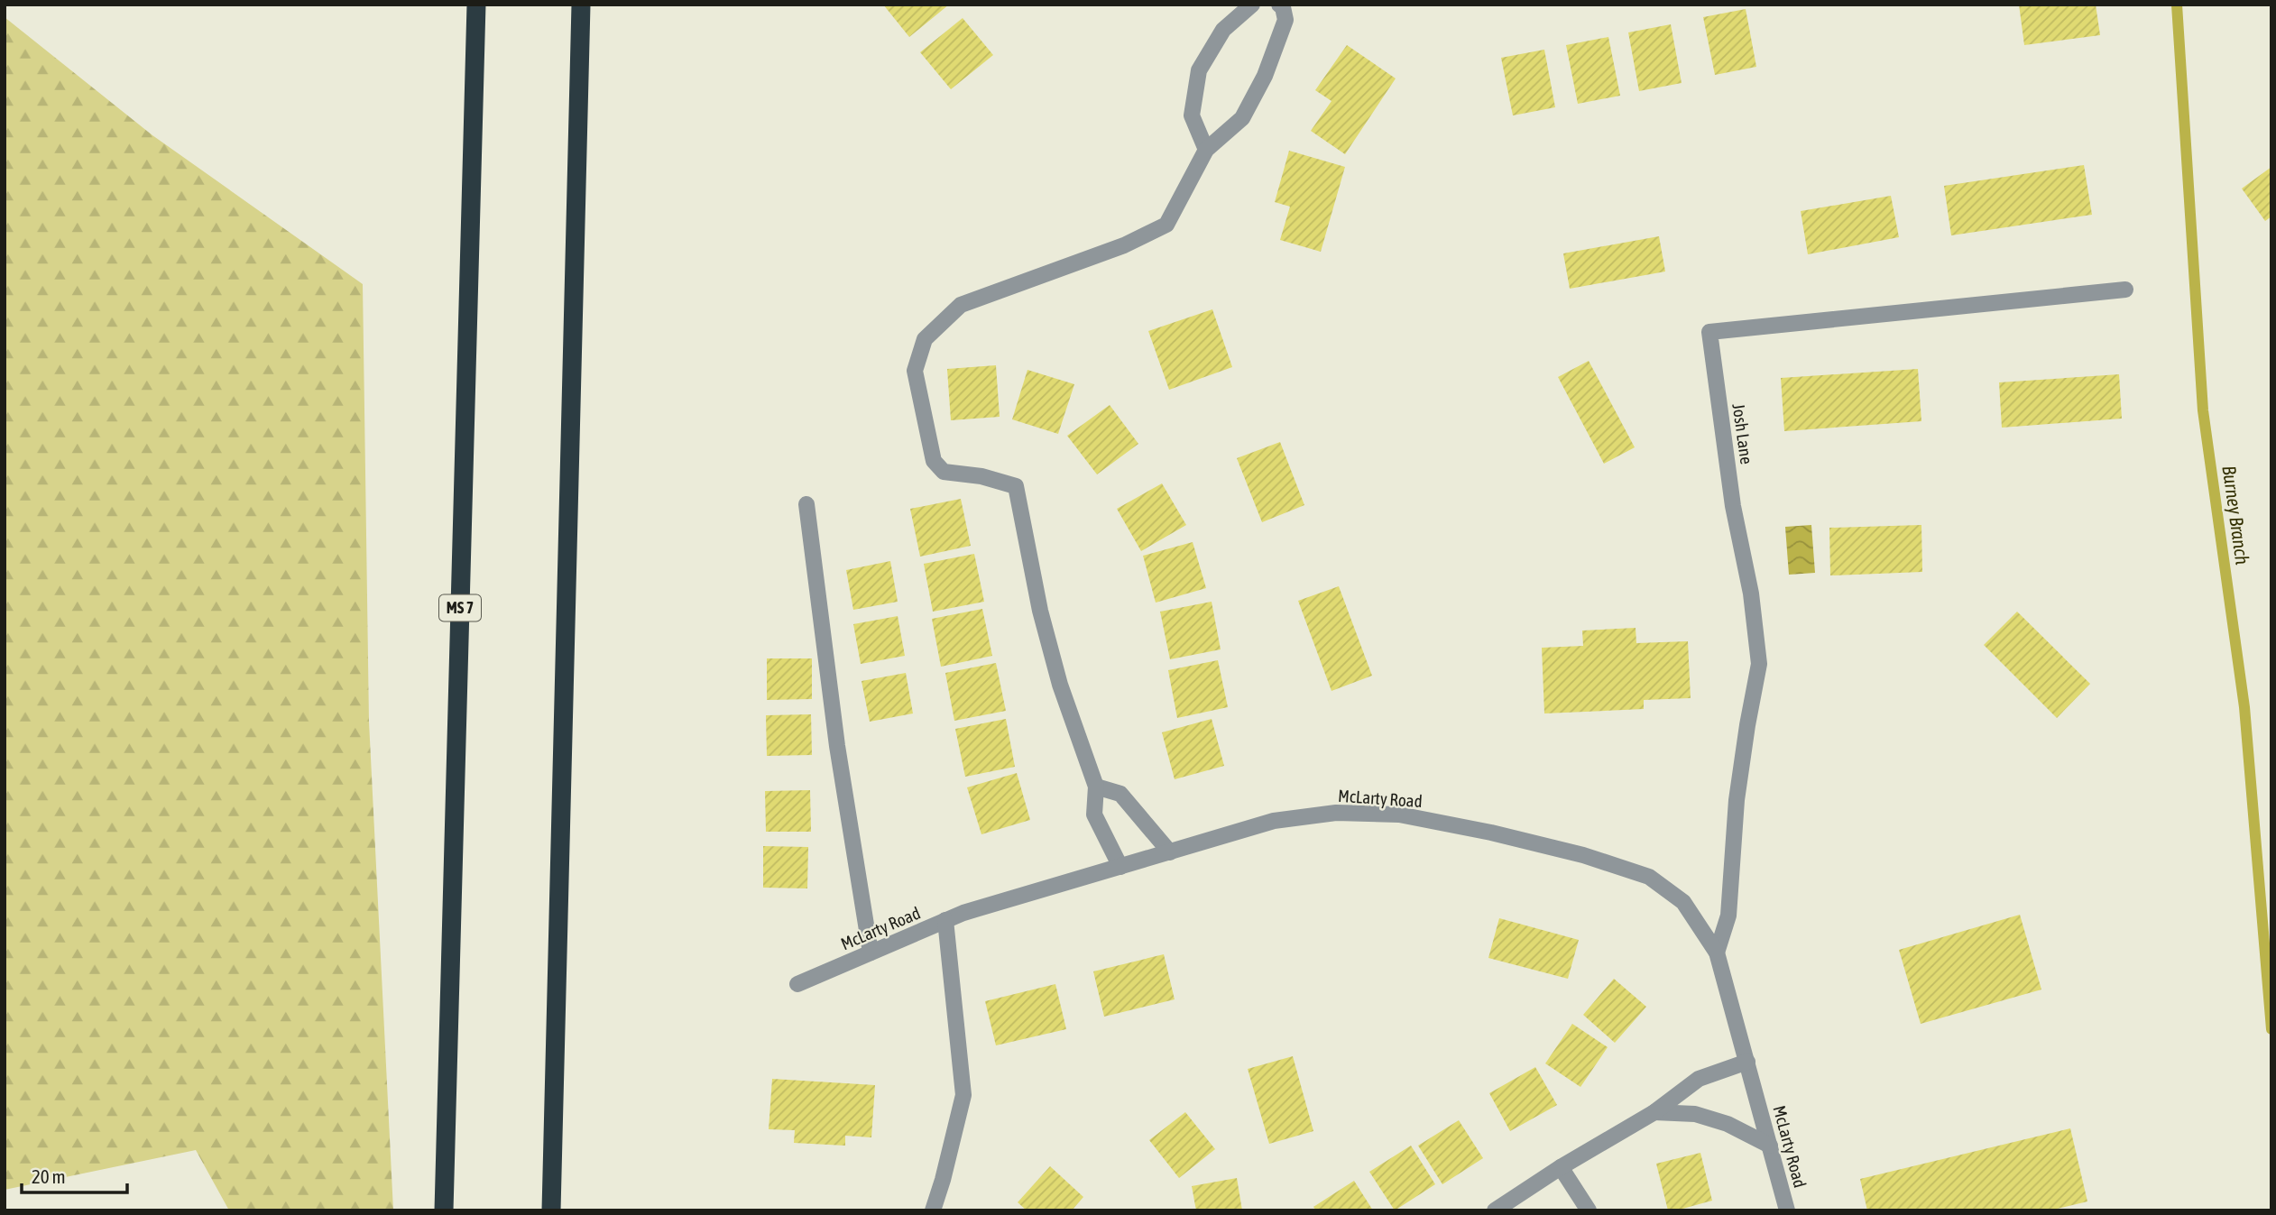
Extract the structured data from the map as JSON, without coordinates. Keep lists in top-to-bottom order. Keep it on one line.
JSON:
{"streets":{"highway":["MS 7"],"street":["Josh Lane","McLarty Road"]},"crossings":[["Josh Lane","McLarty Road"]],"water":["Burney Branch"],"scale_bar":"20 m"}
